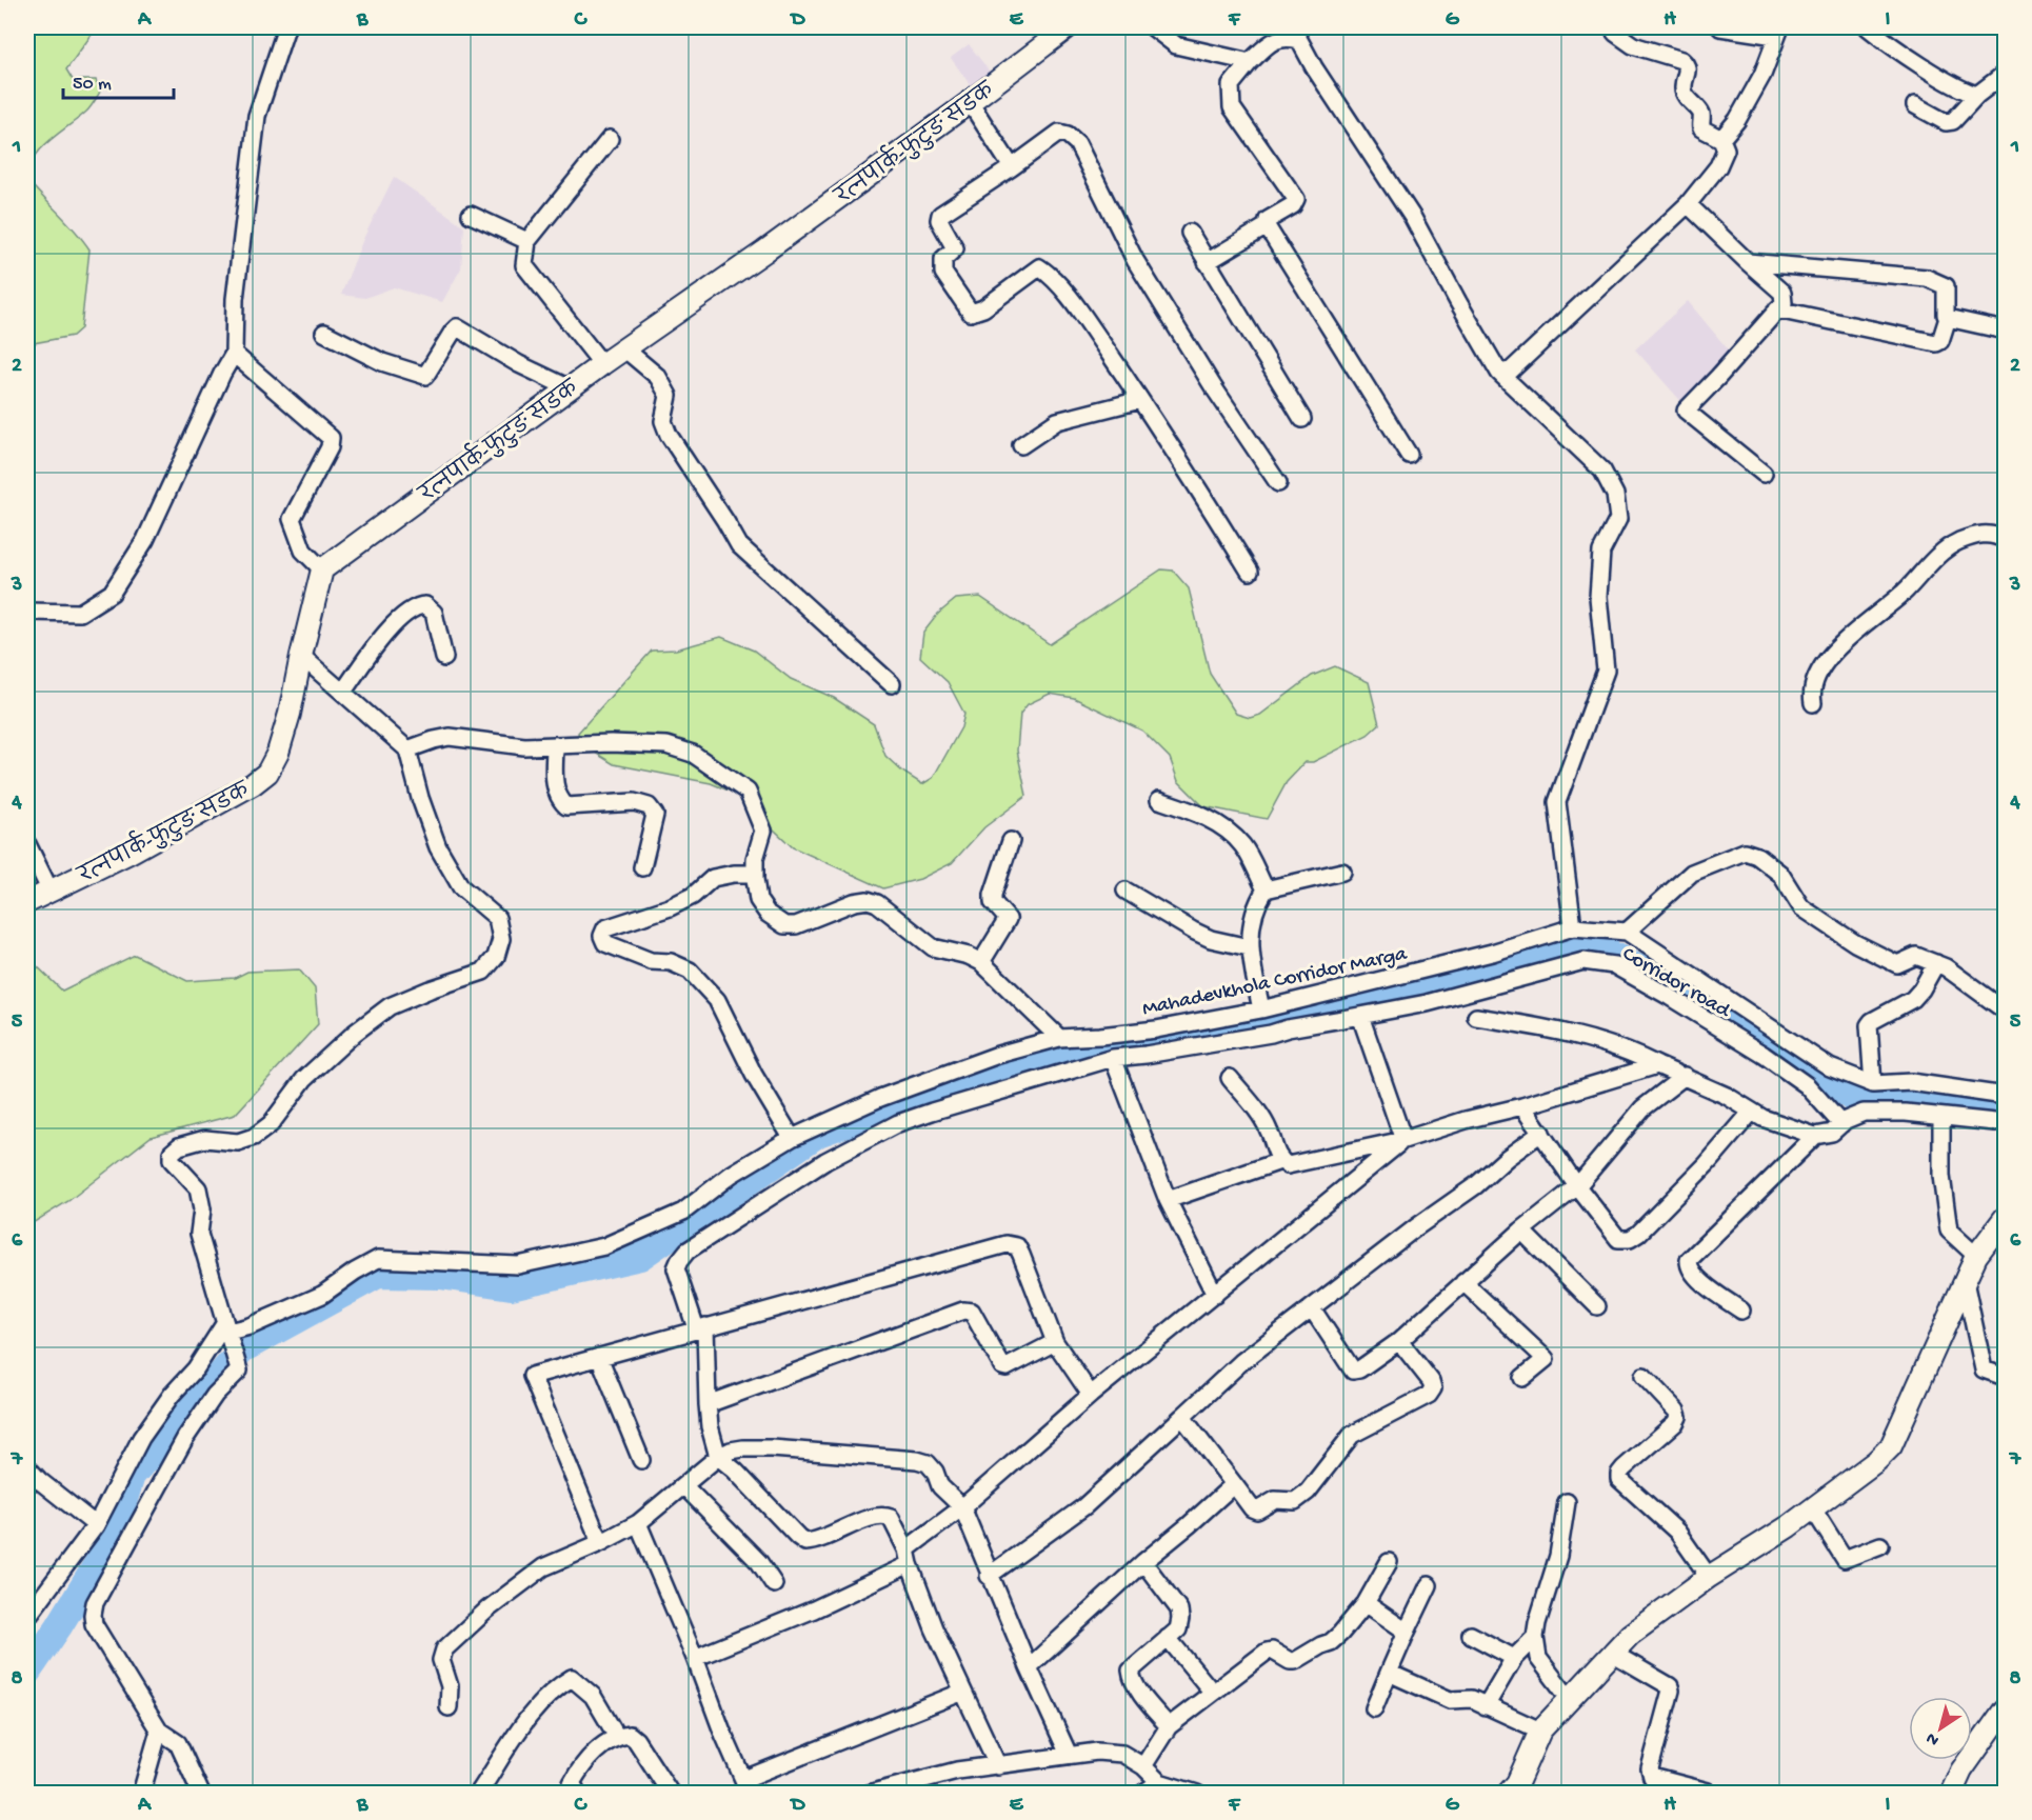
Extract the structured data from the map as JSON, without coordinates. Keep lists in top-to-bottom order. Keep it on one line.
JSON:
{"streets":{"street":["रत्नपार्क-फुटुङ सडक","Mahadevkhola Corridor Marga","Corridor road"]},"scale_bar":"50 m","north":"bottom left","grid":{"columns":["A","B","C","D","E","F","G","H","I"],"rows":["1","2","3","4","5","6","7","8"]}}
